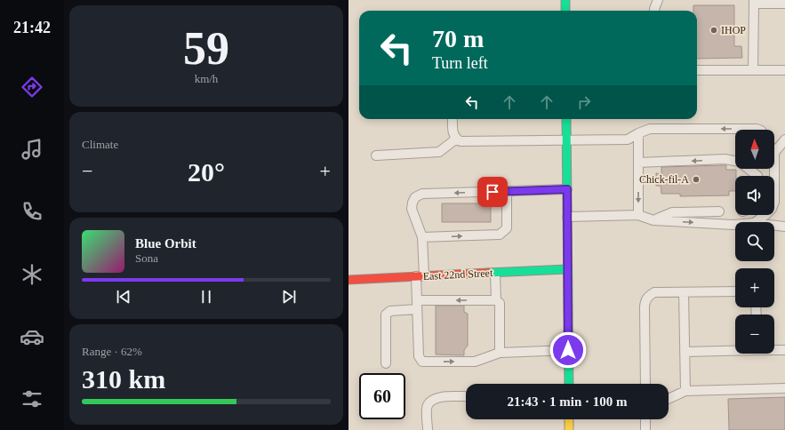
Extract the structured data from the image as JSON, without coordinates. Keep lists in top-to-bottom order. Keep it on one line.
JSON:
{"streets":{"main road":["East 22nd Street"]},"places":["IHOP","Chick-fil-A"],"north":"top","page":{"tabs":"21:42","tile":[["59","km/h"],"Climate",["Range · 62%","310 km"]],"turn":["70 m","Turn left"],"map_buttons":["+","−"],"heat":["−","20°","+"],"song":["Blue Orbit","Sona"],"limit":"60","trip":"21:43 · 1 min · 100 m"}}
